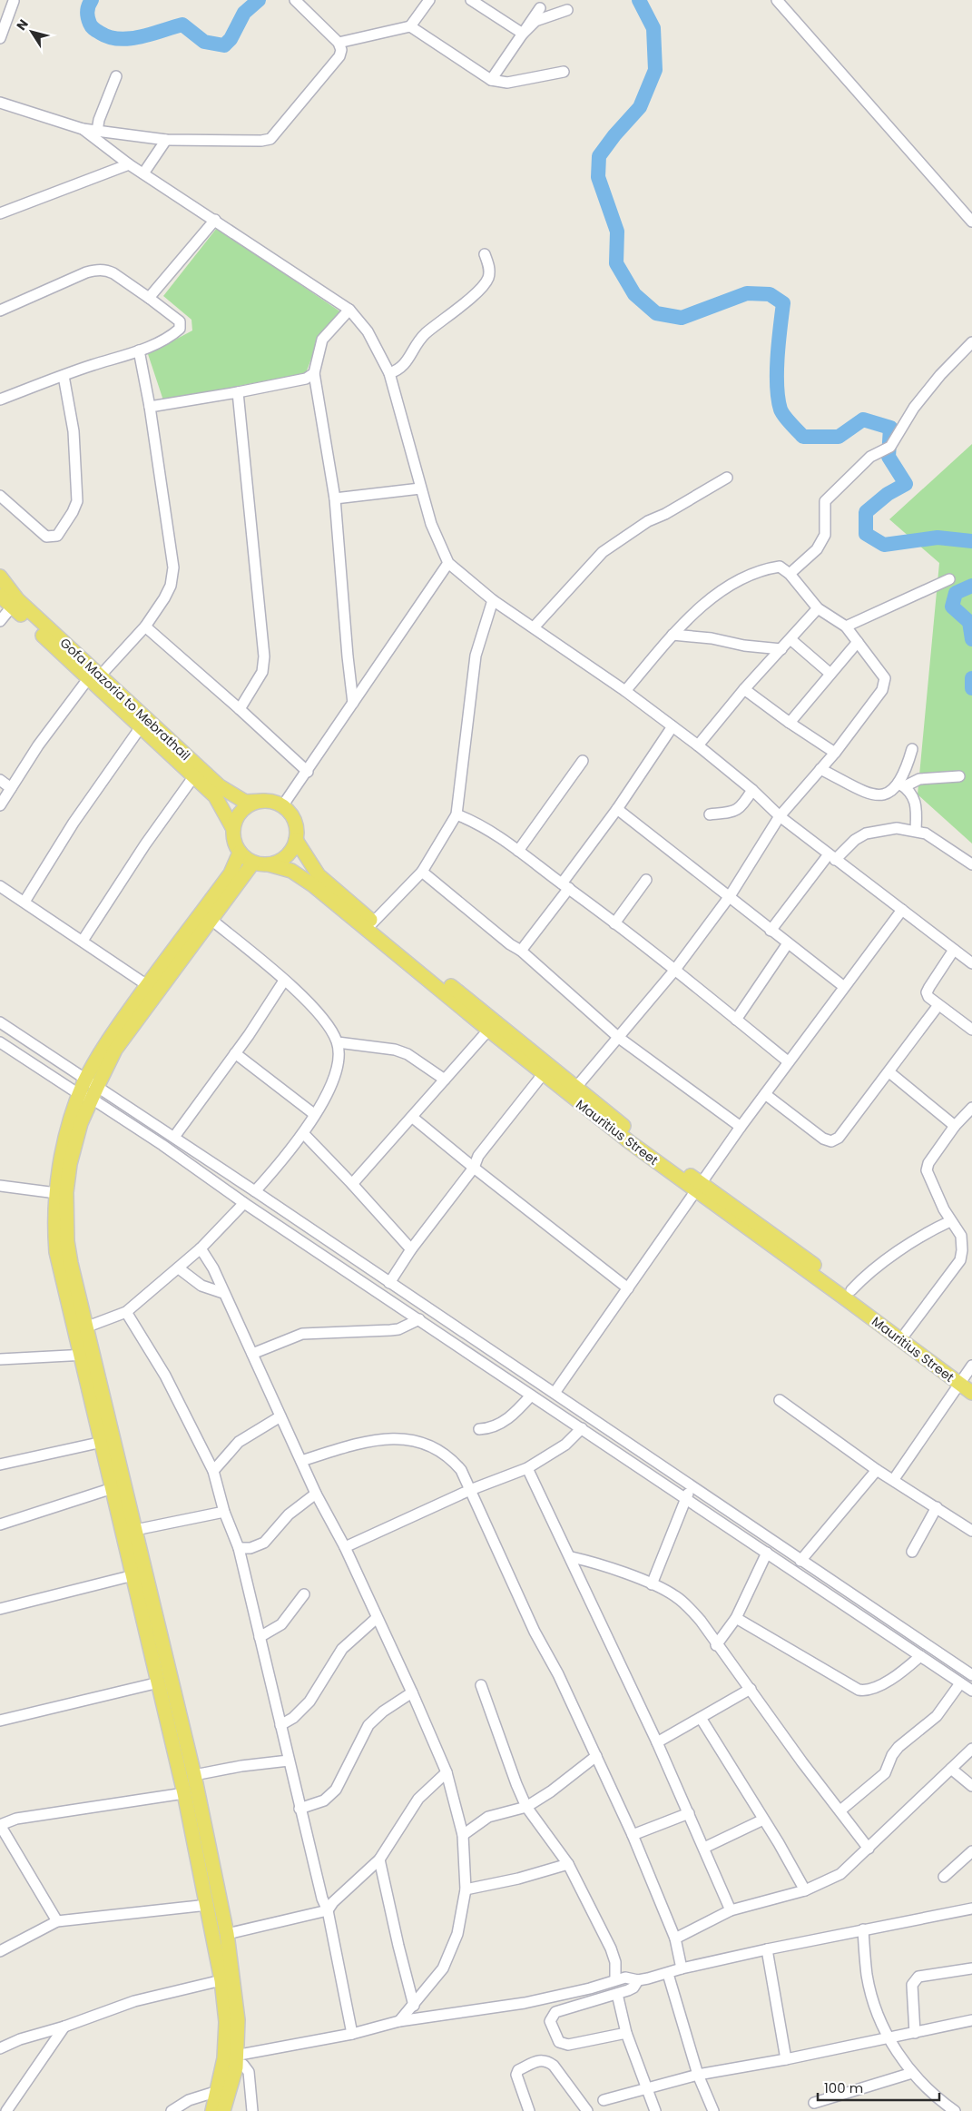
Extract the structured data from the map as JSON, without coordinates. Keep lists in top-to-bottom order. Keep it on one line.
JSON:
{"streets":{"main road":["Gofa Mazoria to Mebrathail","Mauritius Street"]},"crossings":[["Gofa Mazoria to Mebrathail","Mauritius Street"]],"scale_bar":"100 m","north":"top left"}
